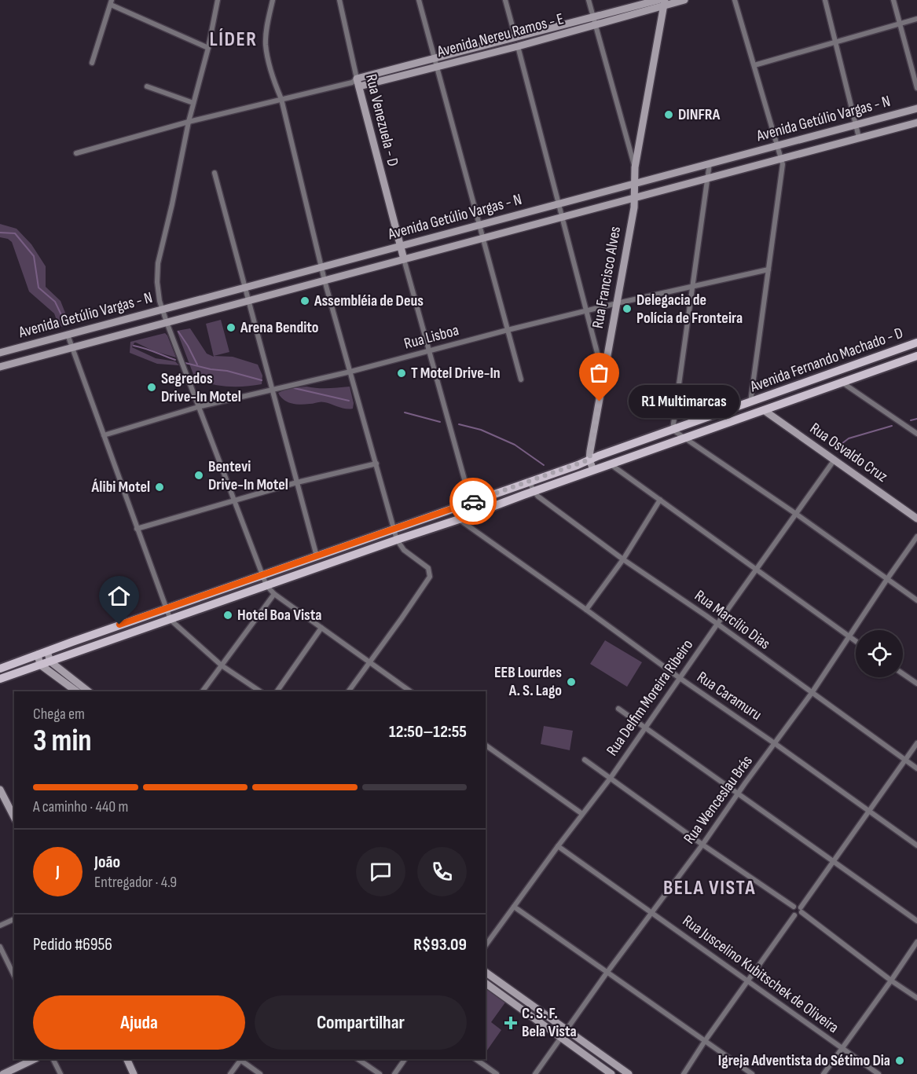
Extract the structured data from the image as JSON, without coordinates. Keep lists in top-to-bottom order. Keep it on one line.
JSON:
{"streets":{"main road":["Avenida Fernando Machado - D"],"street":["Avenida Nereu Ramos - E","Avenida Getúlio Vargas - N","Rua Venezuela - D","Rua Francisco Alves","Rua Lisboa","Rua Osvaldo Cruz","Rua Marcílio Dias","Rua Caramuru","Rua Delfim Moreira Ribeiro","Rua Wenceslau Brás","Rua Juscelino Kubitschek de Oliveira"]},"crossings":[["Avenida Nereu Ramos - E","Rua Venezuela - D"],["Avenida Nereu Ramos - E","Rua Francisco Alves"],["Avenida Getúlio Vargas - N","Rua Venezuela - D"],["Avenida Getúlio Vargas - N","Rua Francisco Alves"],["Rua Francisco Alves","Rua Lisboa"],["Rua Francisco Alves","Avenida Fernando Machado - D"],["Avenida Fernando Machado - D","Rua Osvaldo Cruz"],["Avenida Fernando Machado - D","Rua Marcílio Dias"],["Avenida Fernando Machado - D","Rua Caramuru"],["Rua Osvaldo Cruz","Rua Delfim Moreira Ribeiro"],["Rua Marcílio Dias","Rua Delfim Moreira Ribeiro"],["Rua Marcílio Dias","Rua Wenceslau Brás"],["Rua Caramuru","Rua Delfim Moreira Ribeiro"],["Rua Caramuru","Rua Wenceslau Brás"],["Rua Delfim Moreira Ribeiro","Rua Juscelino Kubitschek de Oliveira"],["Rua Wenceslau Brás","Rua Juscelino Kubitschek de Oliveira"]],"districts":["LÍDER","BELA VISTA"],"places":{"other":["DINFRA","Assembléia de Deus","Delegacia de Polícia de Fronteira","Arena Bendito","T Motel Drive-In","Segredos Drive-In Motel","R1 Multimarcas","Bentevi Drive-In Motel","Álibi Motel","Hotel Boa Vista","EEB Lourdes A. S. Lago","Igreja Adventista do Sétimo Dia"],"health":["C. S. F. Bela Vista"]},"page":{"bubble":"R1 Multimarcas","heading":["3 min","Chega em","12:50–12:55"],"panel":["João","Entregador · 4.9","Pedido #6956","R$93.09"],"bar":"A caminho · 440 m","round":"J","buttons":["Ajuda","Compartilhar"]}}
